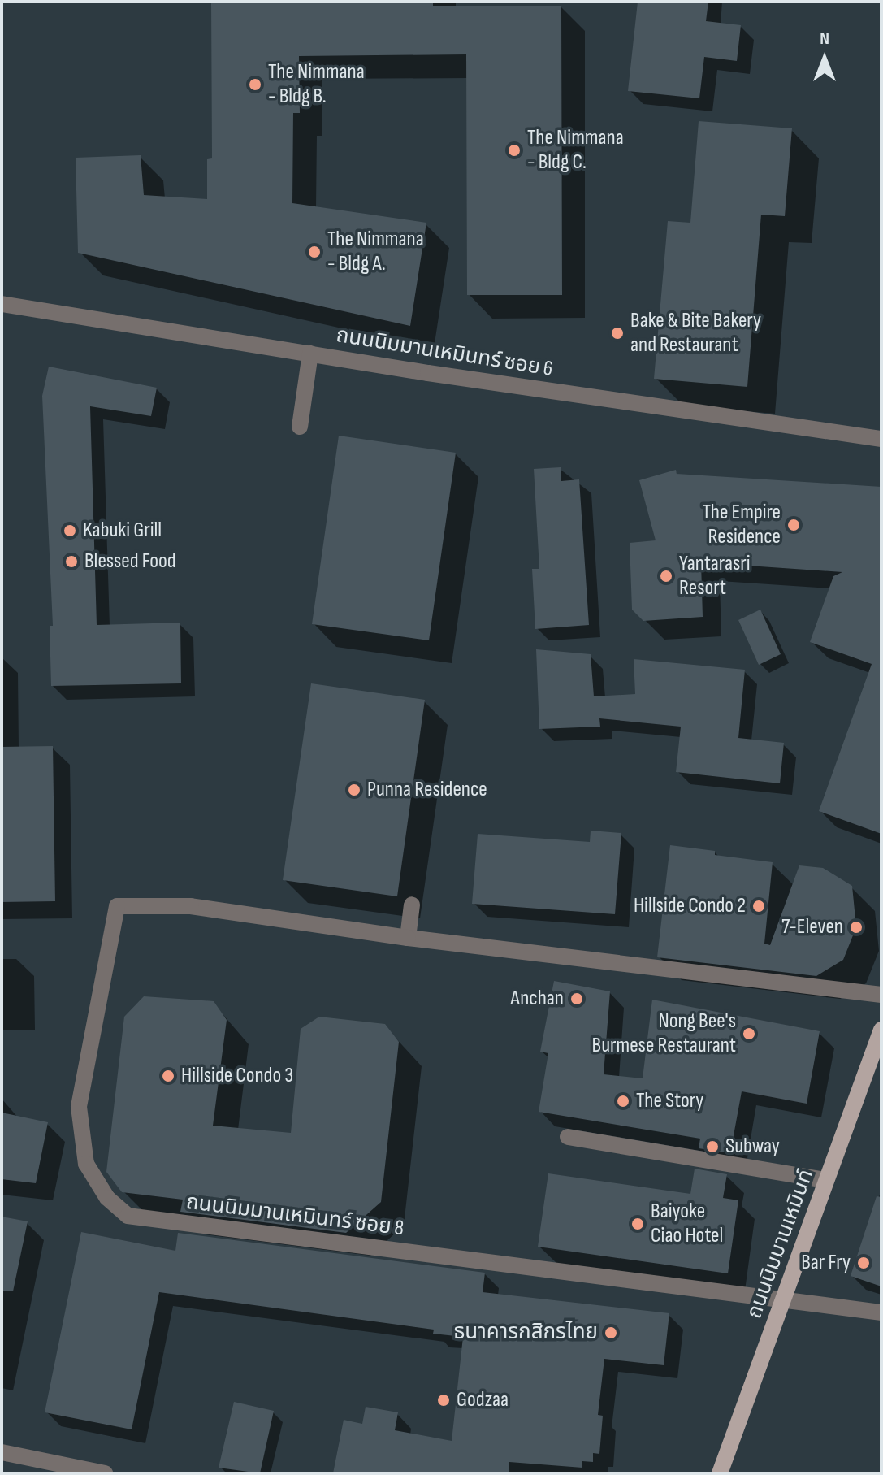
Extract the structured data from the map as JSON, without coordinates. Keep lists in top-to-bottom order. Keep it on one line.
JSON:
{"streets":{"main road":["ถนนนิมมานเหมินท์"],"street":["ถนนนิมมานเหมินทร์ ซอย 6","ถนนนิมมานเหมินทร์ ซอย 8"]},"crossings":[["ถนนนิมมานเหมินทร์ ซอย 8","ถนนนิมมานเหมินท์"]],"places":["The Nimmana - Bldg B.","The Nimmana - Bldg C.","The Nimmana - Bldg A.","Bake & Bite Bakery and Restaurant","The Empire Residence","Kabuki Grill","Blessed Food","Yantarasri Resort","Punna Residence","Hillside Condo 2","7-Eleven","Anchan","Nong Bee's Burmese Restaurant","Hillside Condo 3","The Story","Subway","Baiyoke Ciao Hotel","Bar Fry","ธนาคารกสิกรไทย","Godzaa"],"north":"top"}
